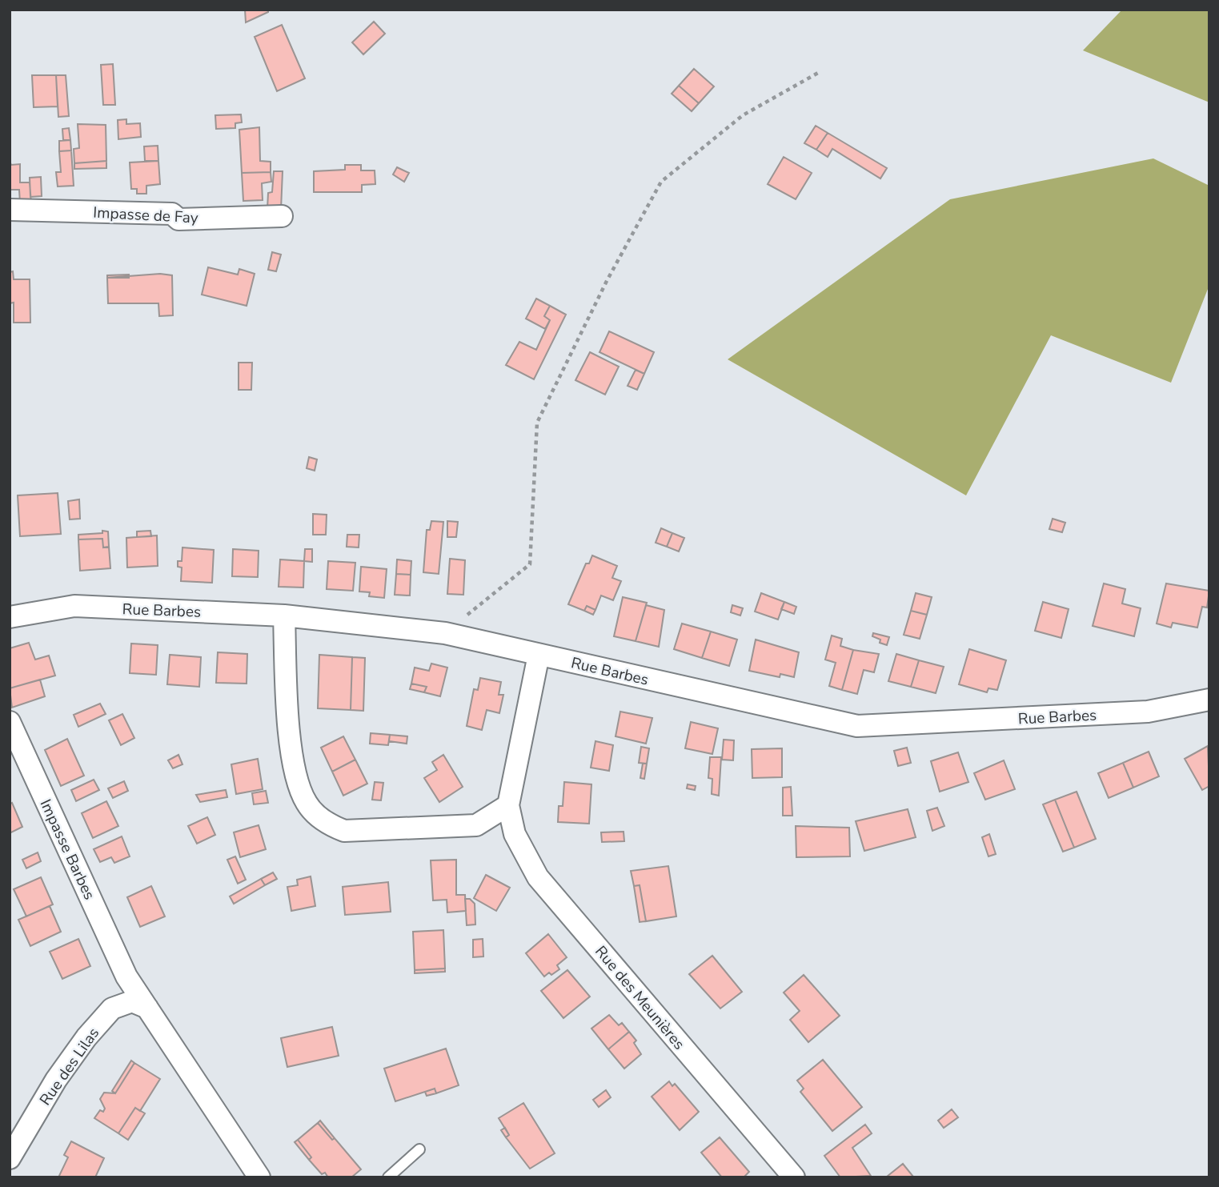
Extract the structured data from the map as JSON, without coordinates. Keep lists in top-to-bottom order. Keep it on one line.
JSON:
{"streets":{"street":["Impasse de Fay","Rue Barbes","Impasse Barbes","Rue des Meunières","Rue des Lilas"]},"crossings":[["Rue Barbes","Rue des Meunières"],["Impasse Barbes","Rue des Lilas"]]}
